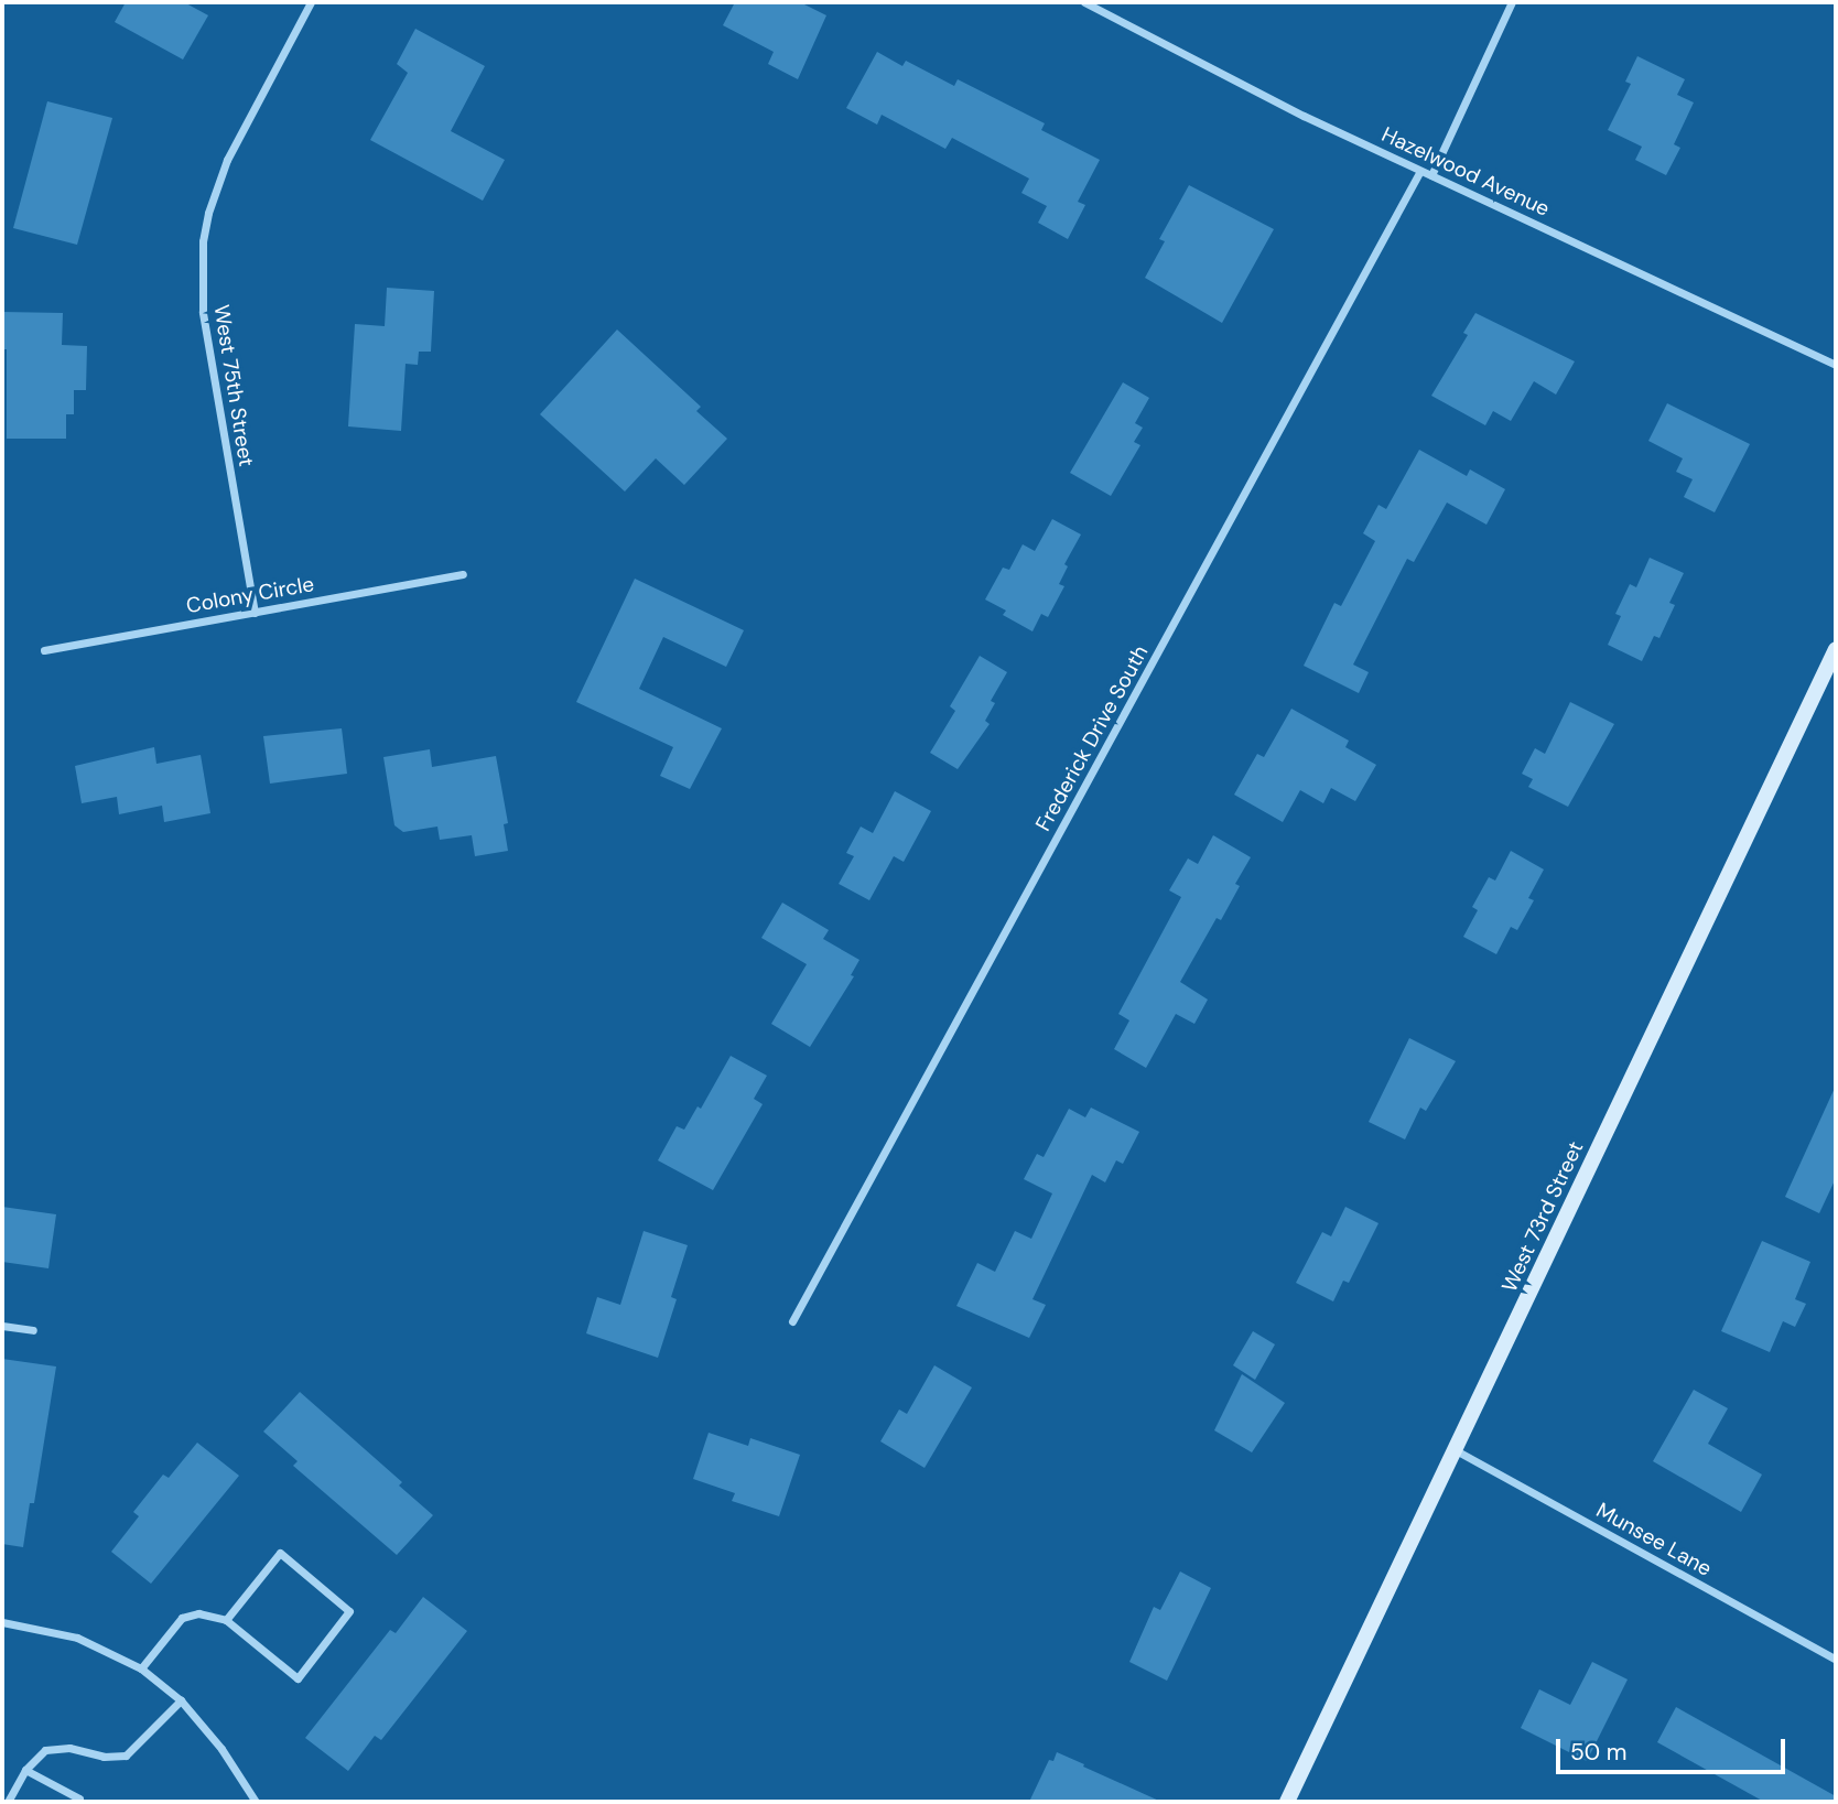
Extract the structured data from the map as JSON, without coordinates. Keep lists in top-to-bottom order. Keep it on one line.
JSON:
{"streets":{"main road":["West 73rd Street"],"street":["Hazelwood Avenue","West 75th Street","Colony Circle","Frederick Drive South","Munsee Lane"]},"crossings":[["Hazelwood Avenue","Frederick Drive South"],["West 75th Street","Colony Circle"],["West 73rd Street","Munsee Lane"]],"scale_bar":"50 m"}
